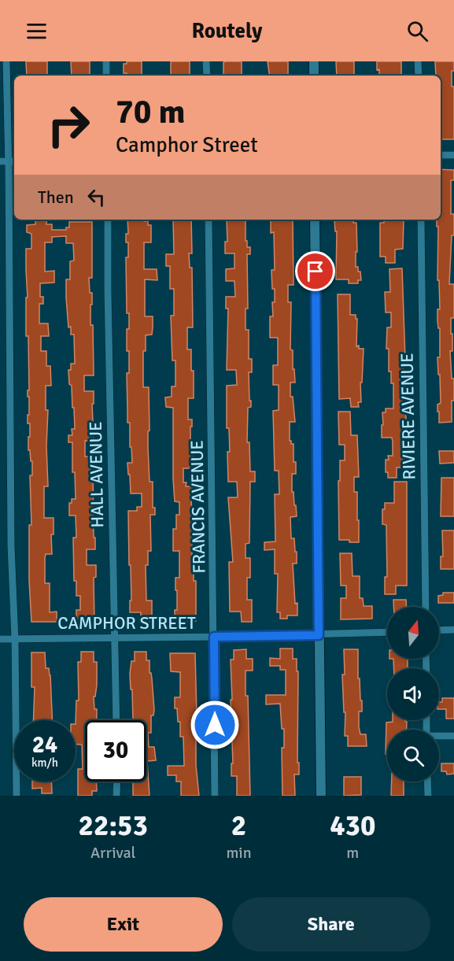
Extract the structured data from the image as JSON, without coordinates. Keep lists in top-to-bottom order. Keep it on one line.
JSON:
{"streets":{"street":["RIVIERE AVENUE","HALL AVENUE","FRANCIS AVENUE","CAMPHOR STREET"]},"crossings":[["HALL AVENUE","CAMPHOR STREET"],["FRANCIS AVENUE","CAMPHOR STREET"]],"north":"top","page":{"header":"Routely","turn":["70 m","Camphor Street"],"then":"Then","speed":"24 km/h","limit":"30","eta":["22:53","Arrival","2","min","430","m"],"buttons":["Exit","Share"]}}
